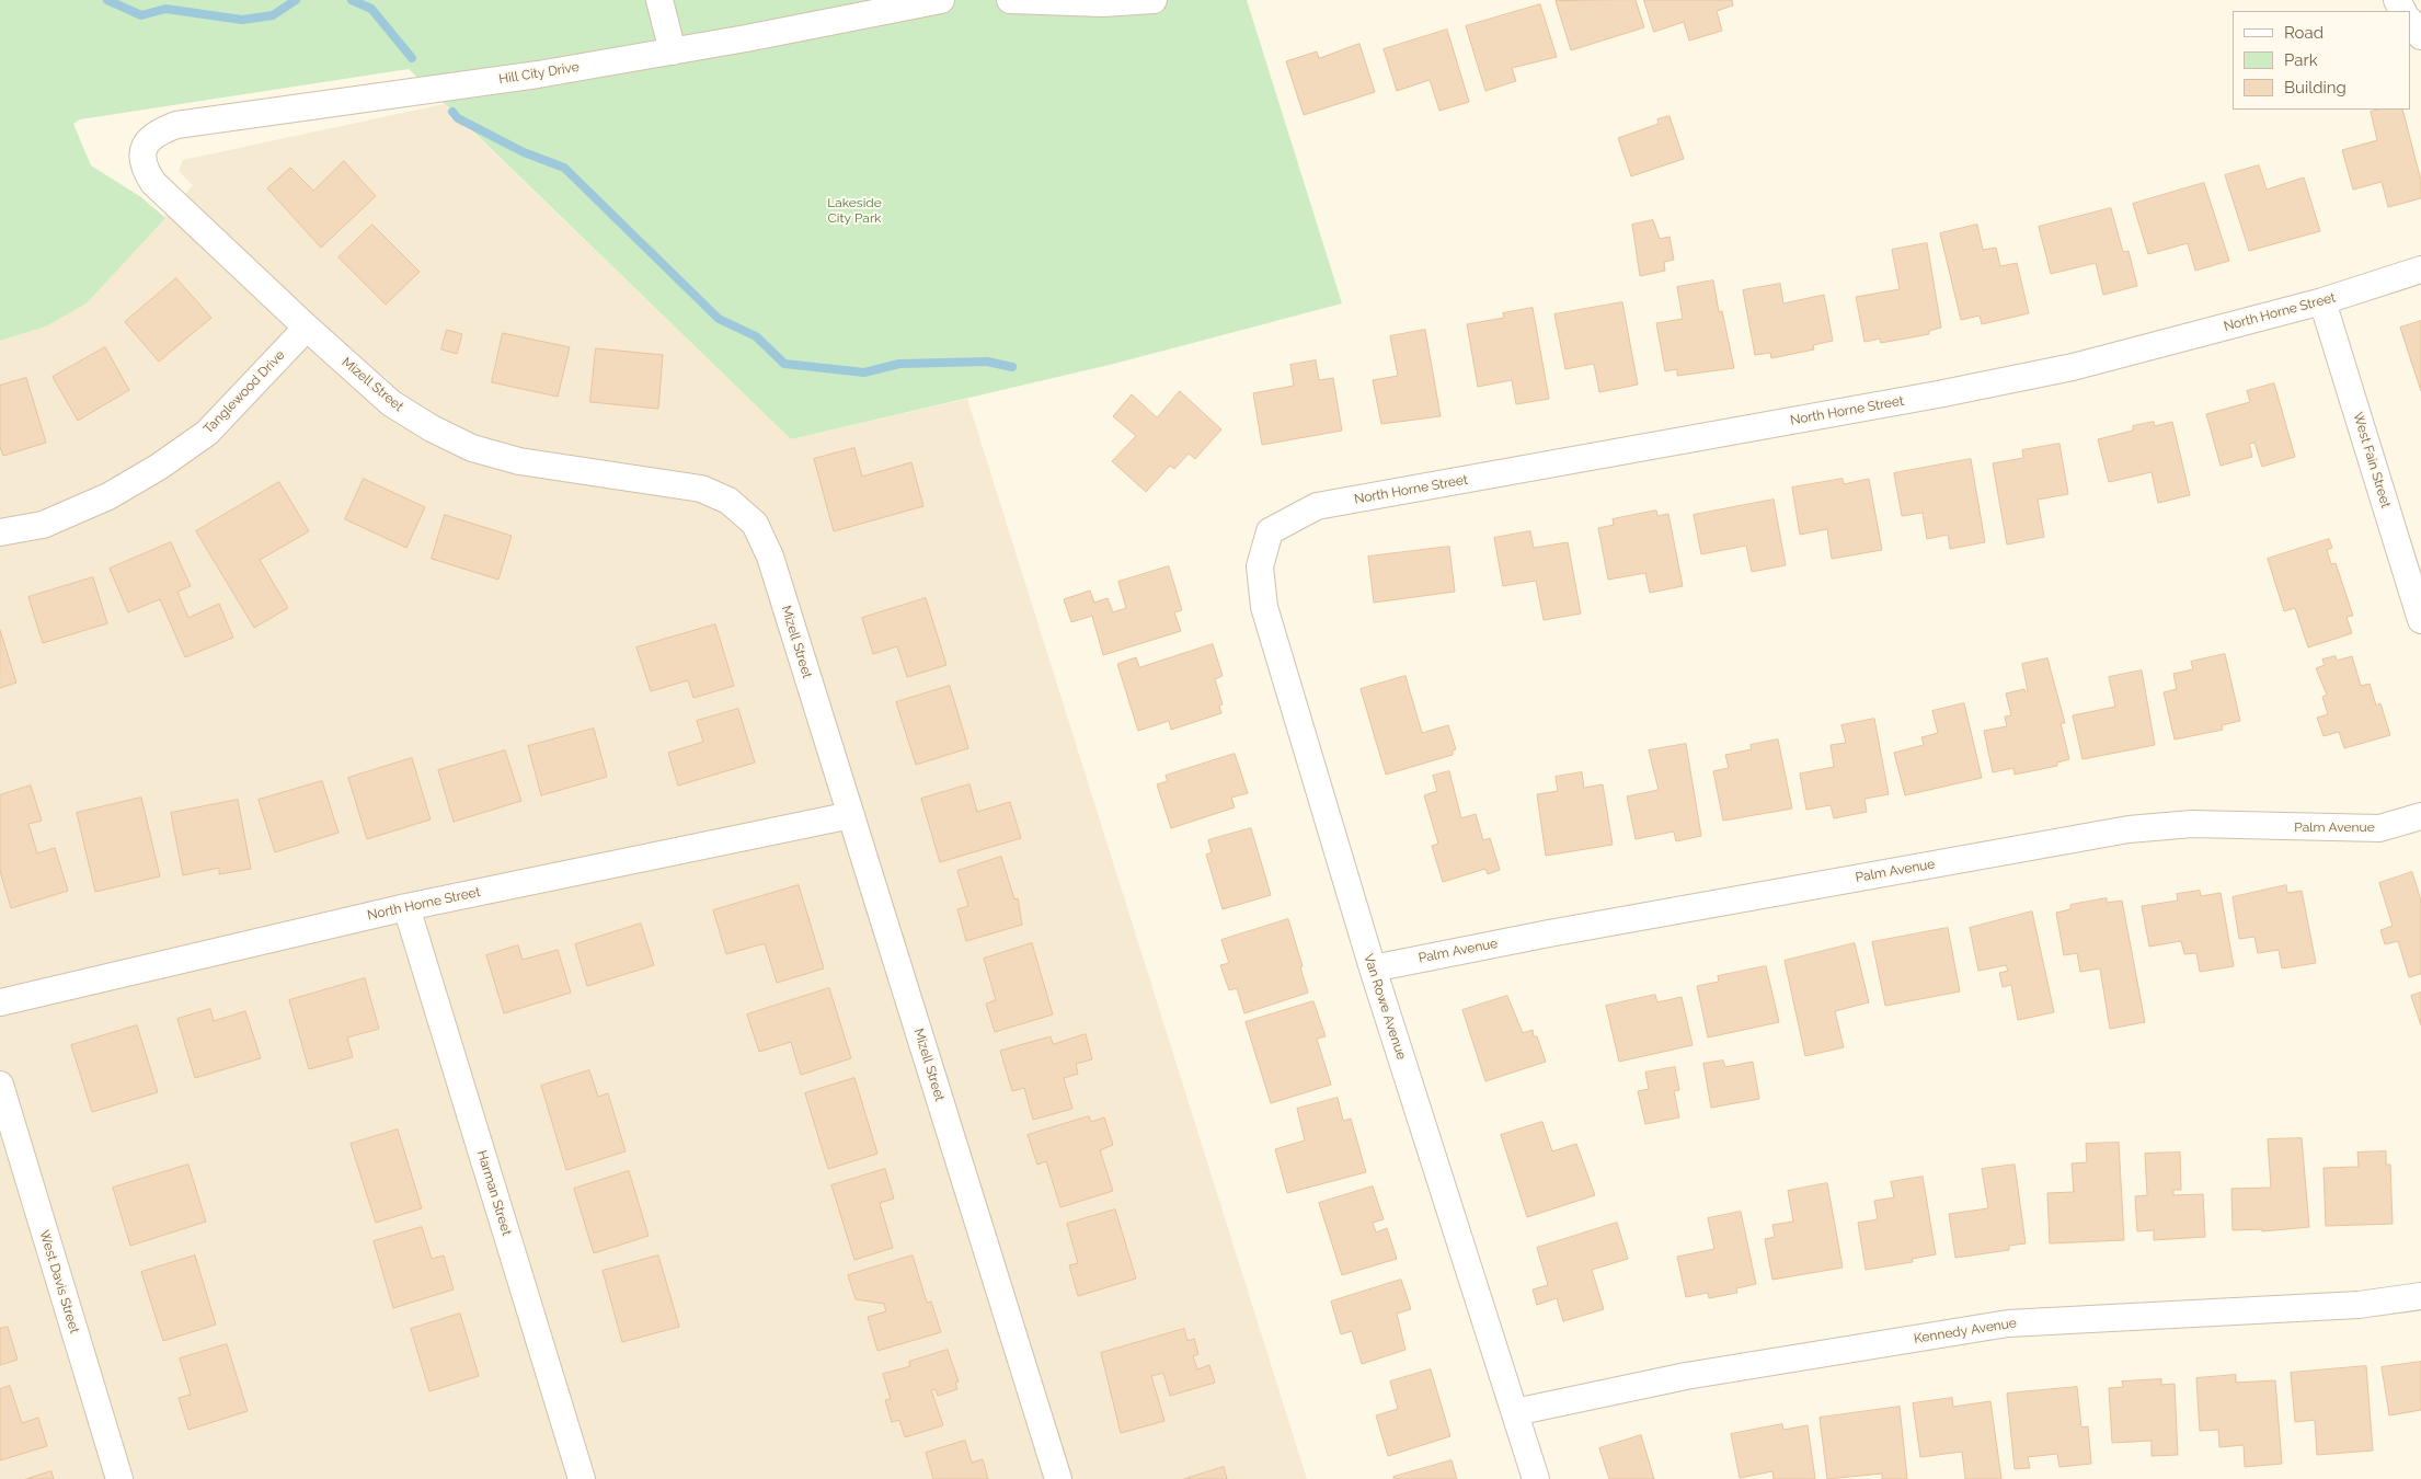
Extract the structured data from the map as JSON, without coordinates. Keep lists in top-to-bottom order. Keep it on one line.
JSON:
{"streets":{"street":["Hill City Drive","North Horne Street","Mizell Street","Tanglewood Drive","West Fain Street","Palm Avenue","Van Rowe Avenue","Harman Street","West Davis Street","Kennedy Avenue"]},"crossings":[["Hill City Drive","Mizell Street"],["North Horne Street","Mizell Street"],["North Horne Street","West Fain Street"],["North Horne Street","Van Rowe Avenue"],["North Horne Street","Harman Street"],["Mizell Street","Tanglewood Drive"],["Palm Avenue","Van Rowe Avenue"],["Van Rowe Avenue","Kennedy Avenue"]],"parks":["Lakeside City Park"],"legend":["Road","Park","Building"]}
